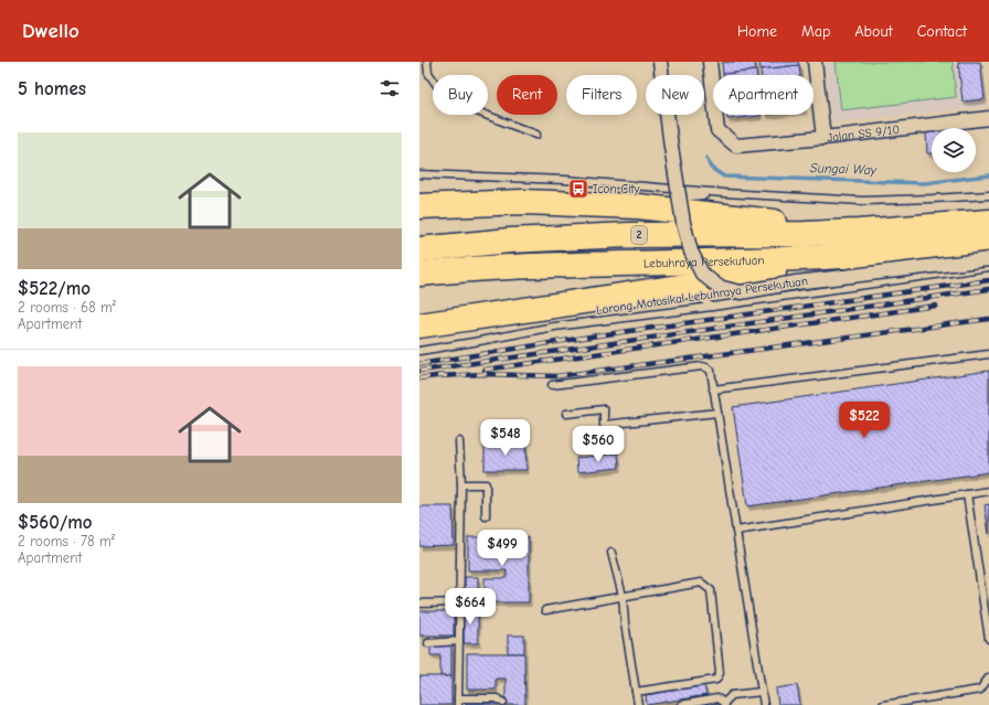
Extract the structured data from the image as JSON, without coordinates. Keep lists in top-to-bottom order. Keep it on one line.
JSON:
{"streets":{"highway":["2","Lebuhraya Persekutuan"],"street":["Jalan SS 9/10"],"lane":["Lorong Motosikal Lebuhraya Persekutuan"]},"water":["Sungai Way"],"places":{"bus stop":["Icon City"]},"page":{"header":"Dwello","nav":["Home","Map","About","Contact"],"heading":"5 homes","chip":["Buy","Rent","Filters","New","Apartment"],"list":[{"name":"$522/mo","note":"2 rooms · 68 m² · Apartment"},{"name":"$560/mo","note":"2 rooms · 78 m² · Apartment"}],"price":["$522","$548","$560","$499","$664"]}}
